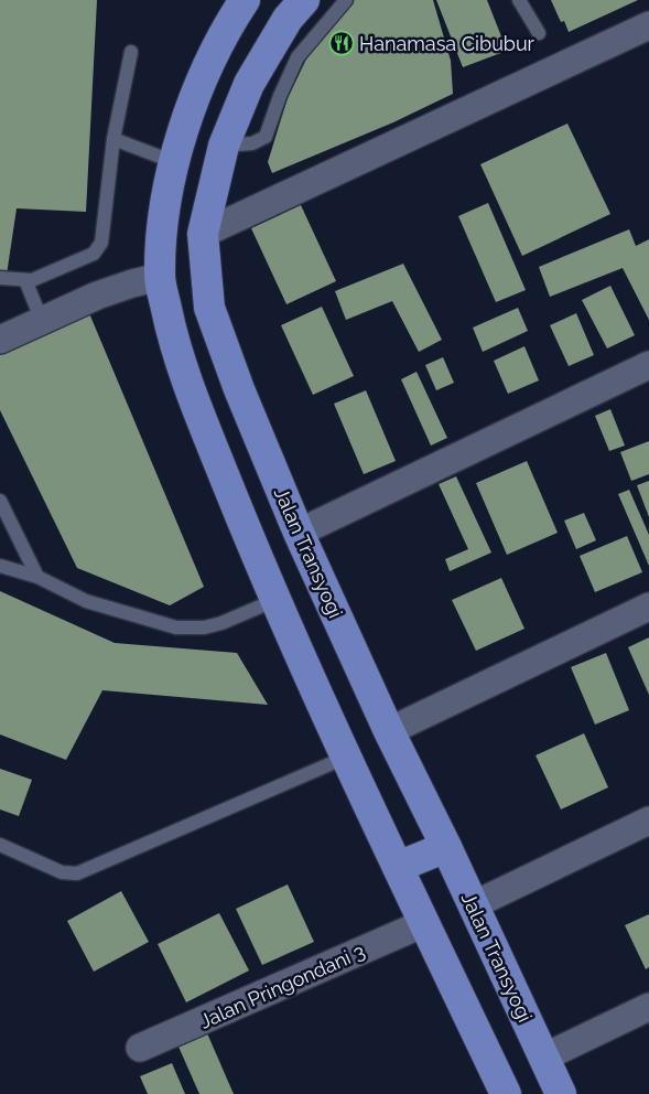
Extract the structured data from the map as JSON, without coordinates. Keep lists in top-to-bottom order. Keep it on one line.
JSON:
{"streets":{"highway":["Jalan Transyogi"],"street":["Jalan Pringondani 3"]},"places":{"restaurant":["Hanamasa Cibubur"]}}
